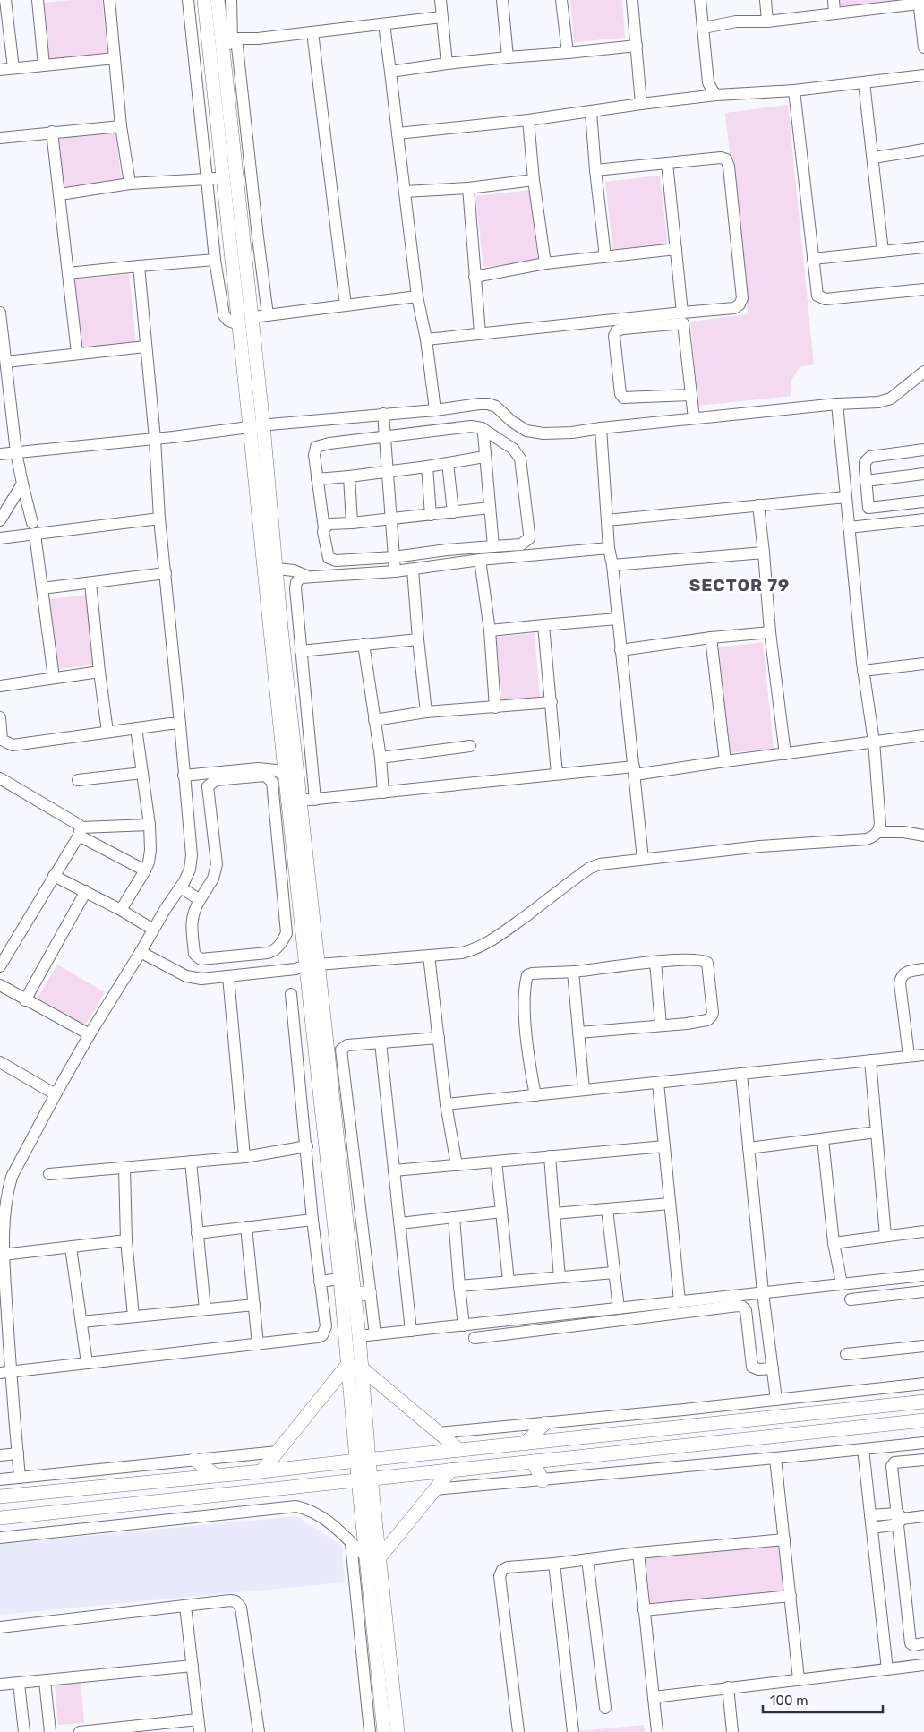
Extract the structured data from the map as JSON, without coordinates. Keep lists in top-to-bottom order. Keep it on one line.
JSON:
{"districts":["SECTOR 79"],"scale_bar":"100 m"}
